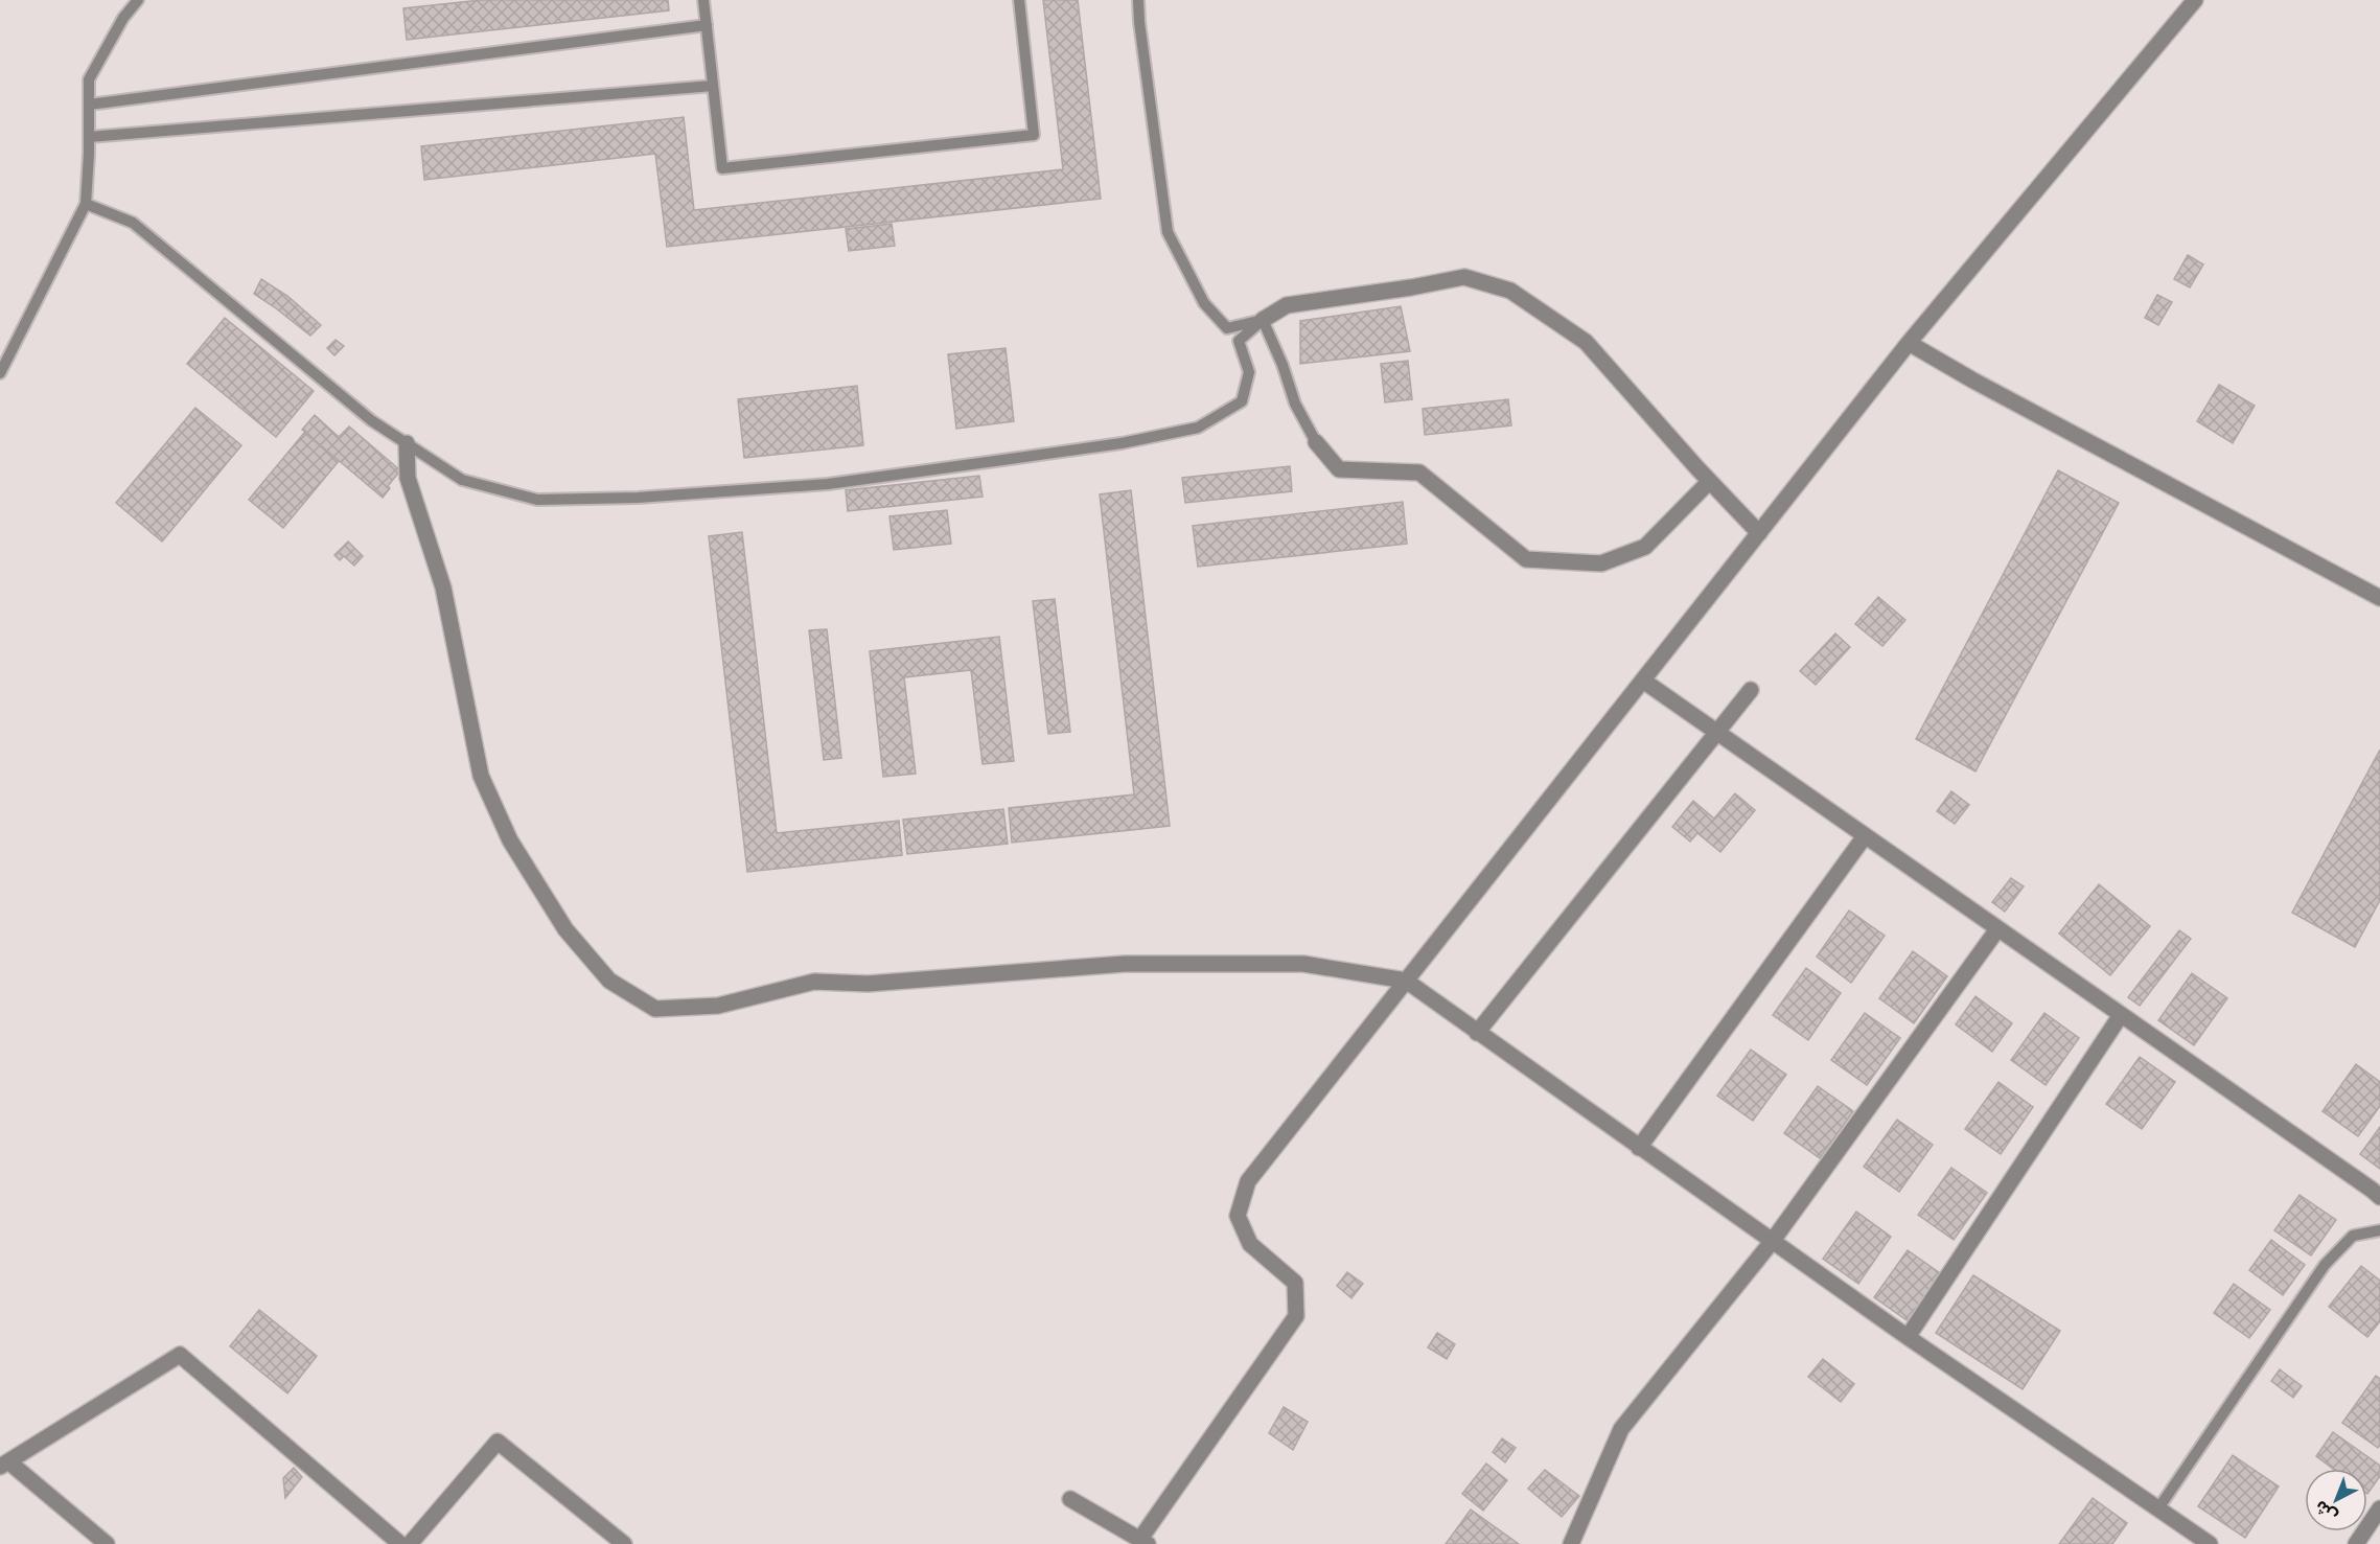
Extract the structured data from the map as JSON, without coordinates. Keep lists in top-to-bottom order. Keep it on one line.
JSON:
{"north":"bottom left"}
